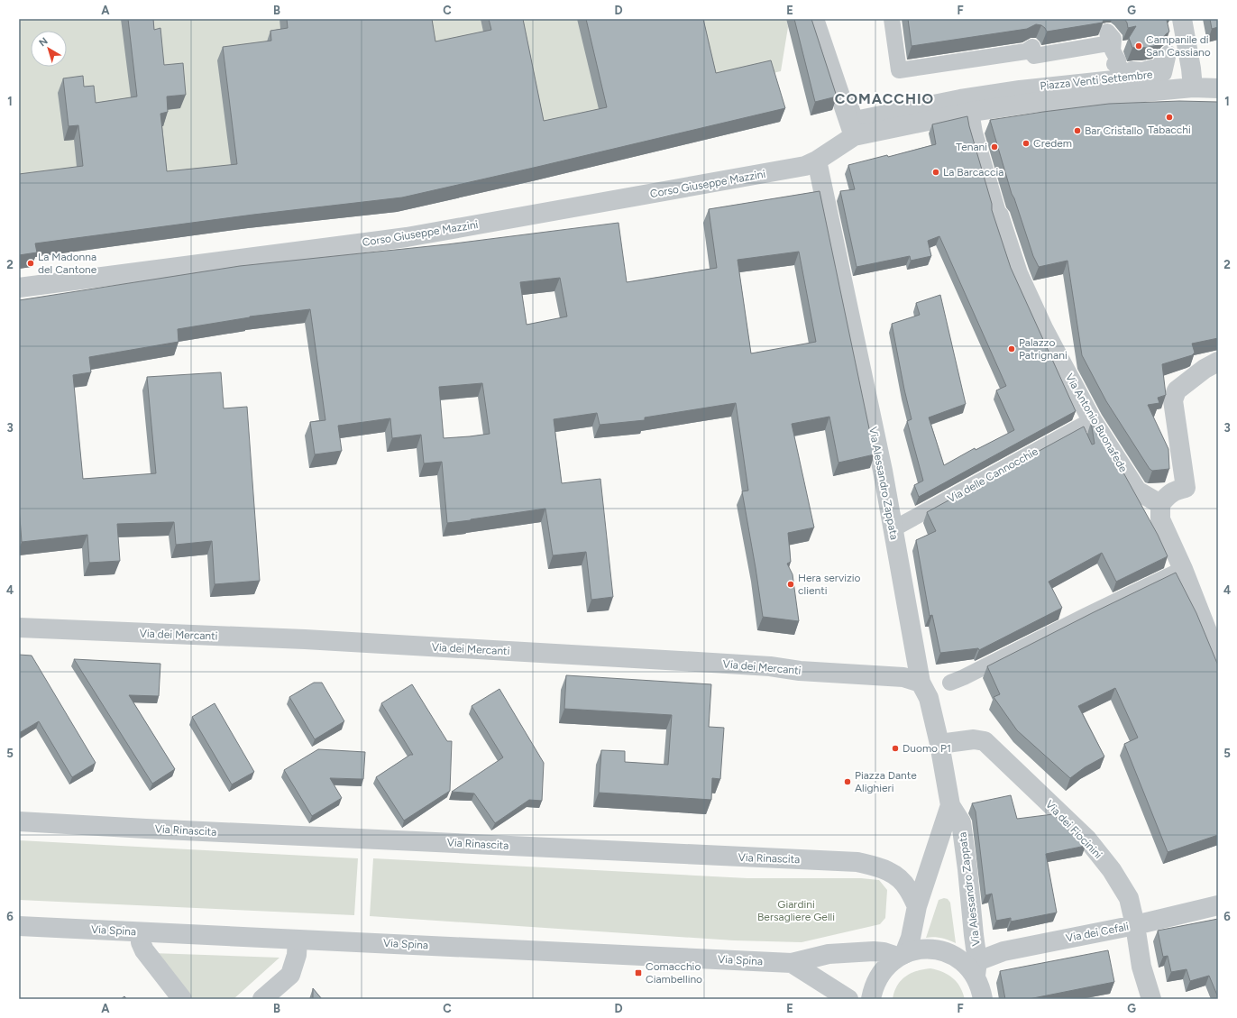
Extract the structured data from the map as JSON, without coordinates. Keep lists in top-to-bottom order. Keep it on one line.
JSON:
{"streets":{"street":["Piazza Venti Settembre","Corso Giuseppe Mazzini","Via Antonio Buonafede","Via delle Cannocchie","Via Alessandro Zappata","Via dei Mercanti","Via dei Fiocinini","Via Rinascita","Via Spina","Via dei Cefali"]},"crossings":[["Piazza Venti Settembre","Corso Giuseppe Mazzini"],["Piazza Venti Settembre","Via Antonio Buonafede"],["Piazza Venti Settembre","Via Alessandro Zappata"],["Corso Giuseppe Mazzini","Via Alessandro Zappata"],["Via Antonio Buonafede","Via delle Cannocchie"],["Via delle Cannocchie","Via Alessandro Zappata"],["Via Alessandro Zappata","Via dei Mercanti"],["Via Alessandro Zappata","Via dei Fiocinini"],["Via Alessandro Zappata","Via Rinascita"],["Via Alessandro Zappata","Via Spina"],["Via Alessandro Zappata","Via dei Cefali"],["Via dei Fiocinini","Via dei Cefali"]],"districts":["COMACCHIO"],"parks":["Giardini Bersagliere Gelli"],"places":{"other":["Campanile di San Cassiano","Tabacchi","Bar Cristallo","Credem","Tenani","La Barcaccia","La Madonna del Cantone","Palazzo Patrignani","Hera servizio clienti","Duomo P1","Piazza Dante Alighieri"],"transit":["Comacchio Ciambellino"]},"north":"top left","grid":{"columns":["A","B","C","D","E","F","G"],"rows":["1","2","3","4","5","6"]}}
